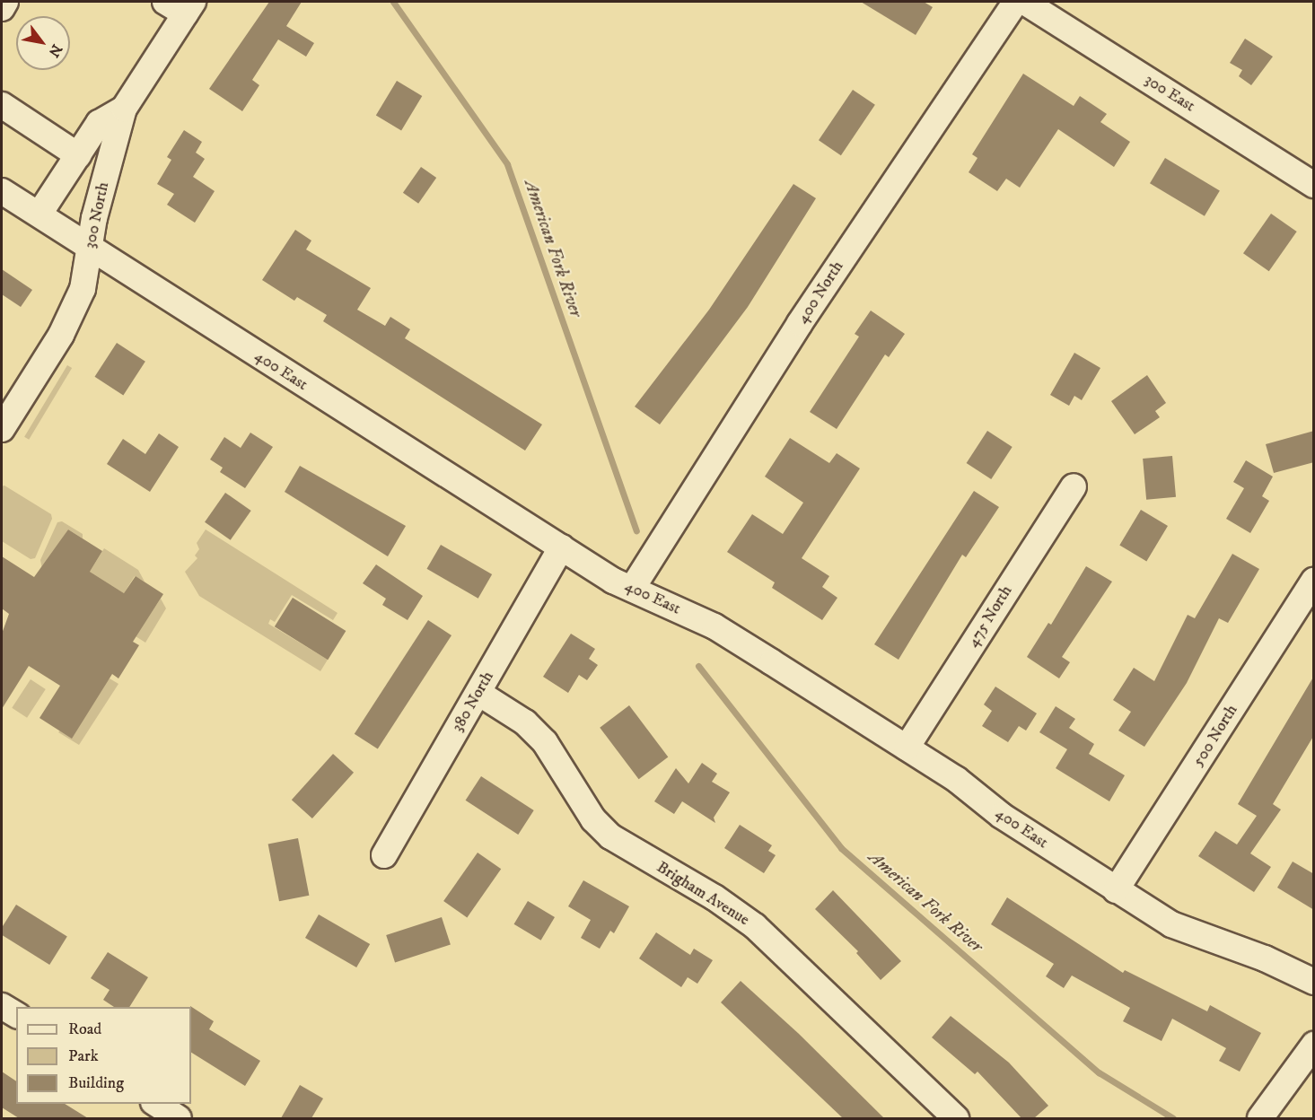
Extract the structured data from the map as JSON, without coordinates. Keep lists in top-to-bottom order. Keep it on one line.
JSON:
{"streets":{"street":["300 East","300 North","400 North","400 East","475 North","380 North","500 North","Brigham Avenue"]},"crossings":[["300 North","400 East"],["400 North","400 East"],["400 East","475 North"],["400 East","380 North"],["400 East","500 North"],["380 North","Brigham Avenue"]],"water":["American Fork River"],"legend":["Road","Park","Building"],"north":"bottom right"}
